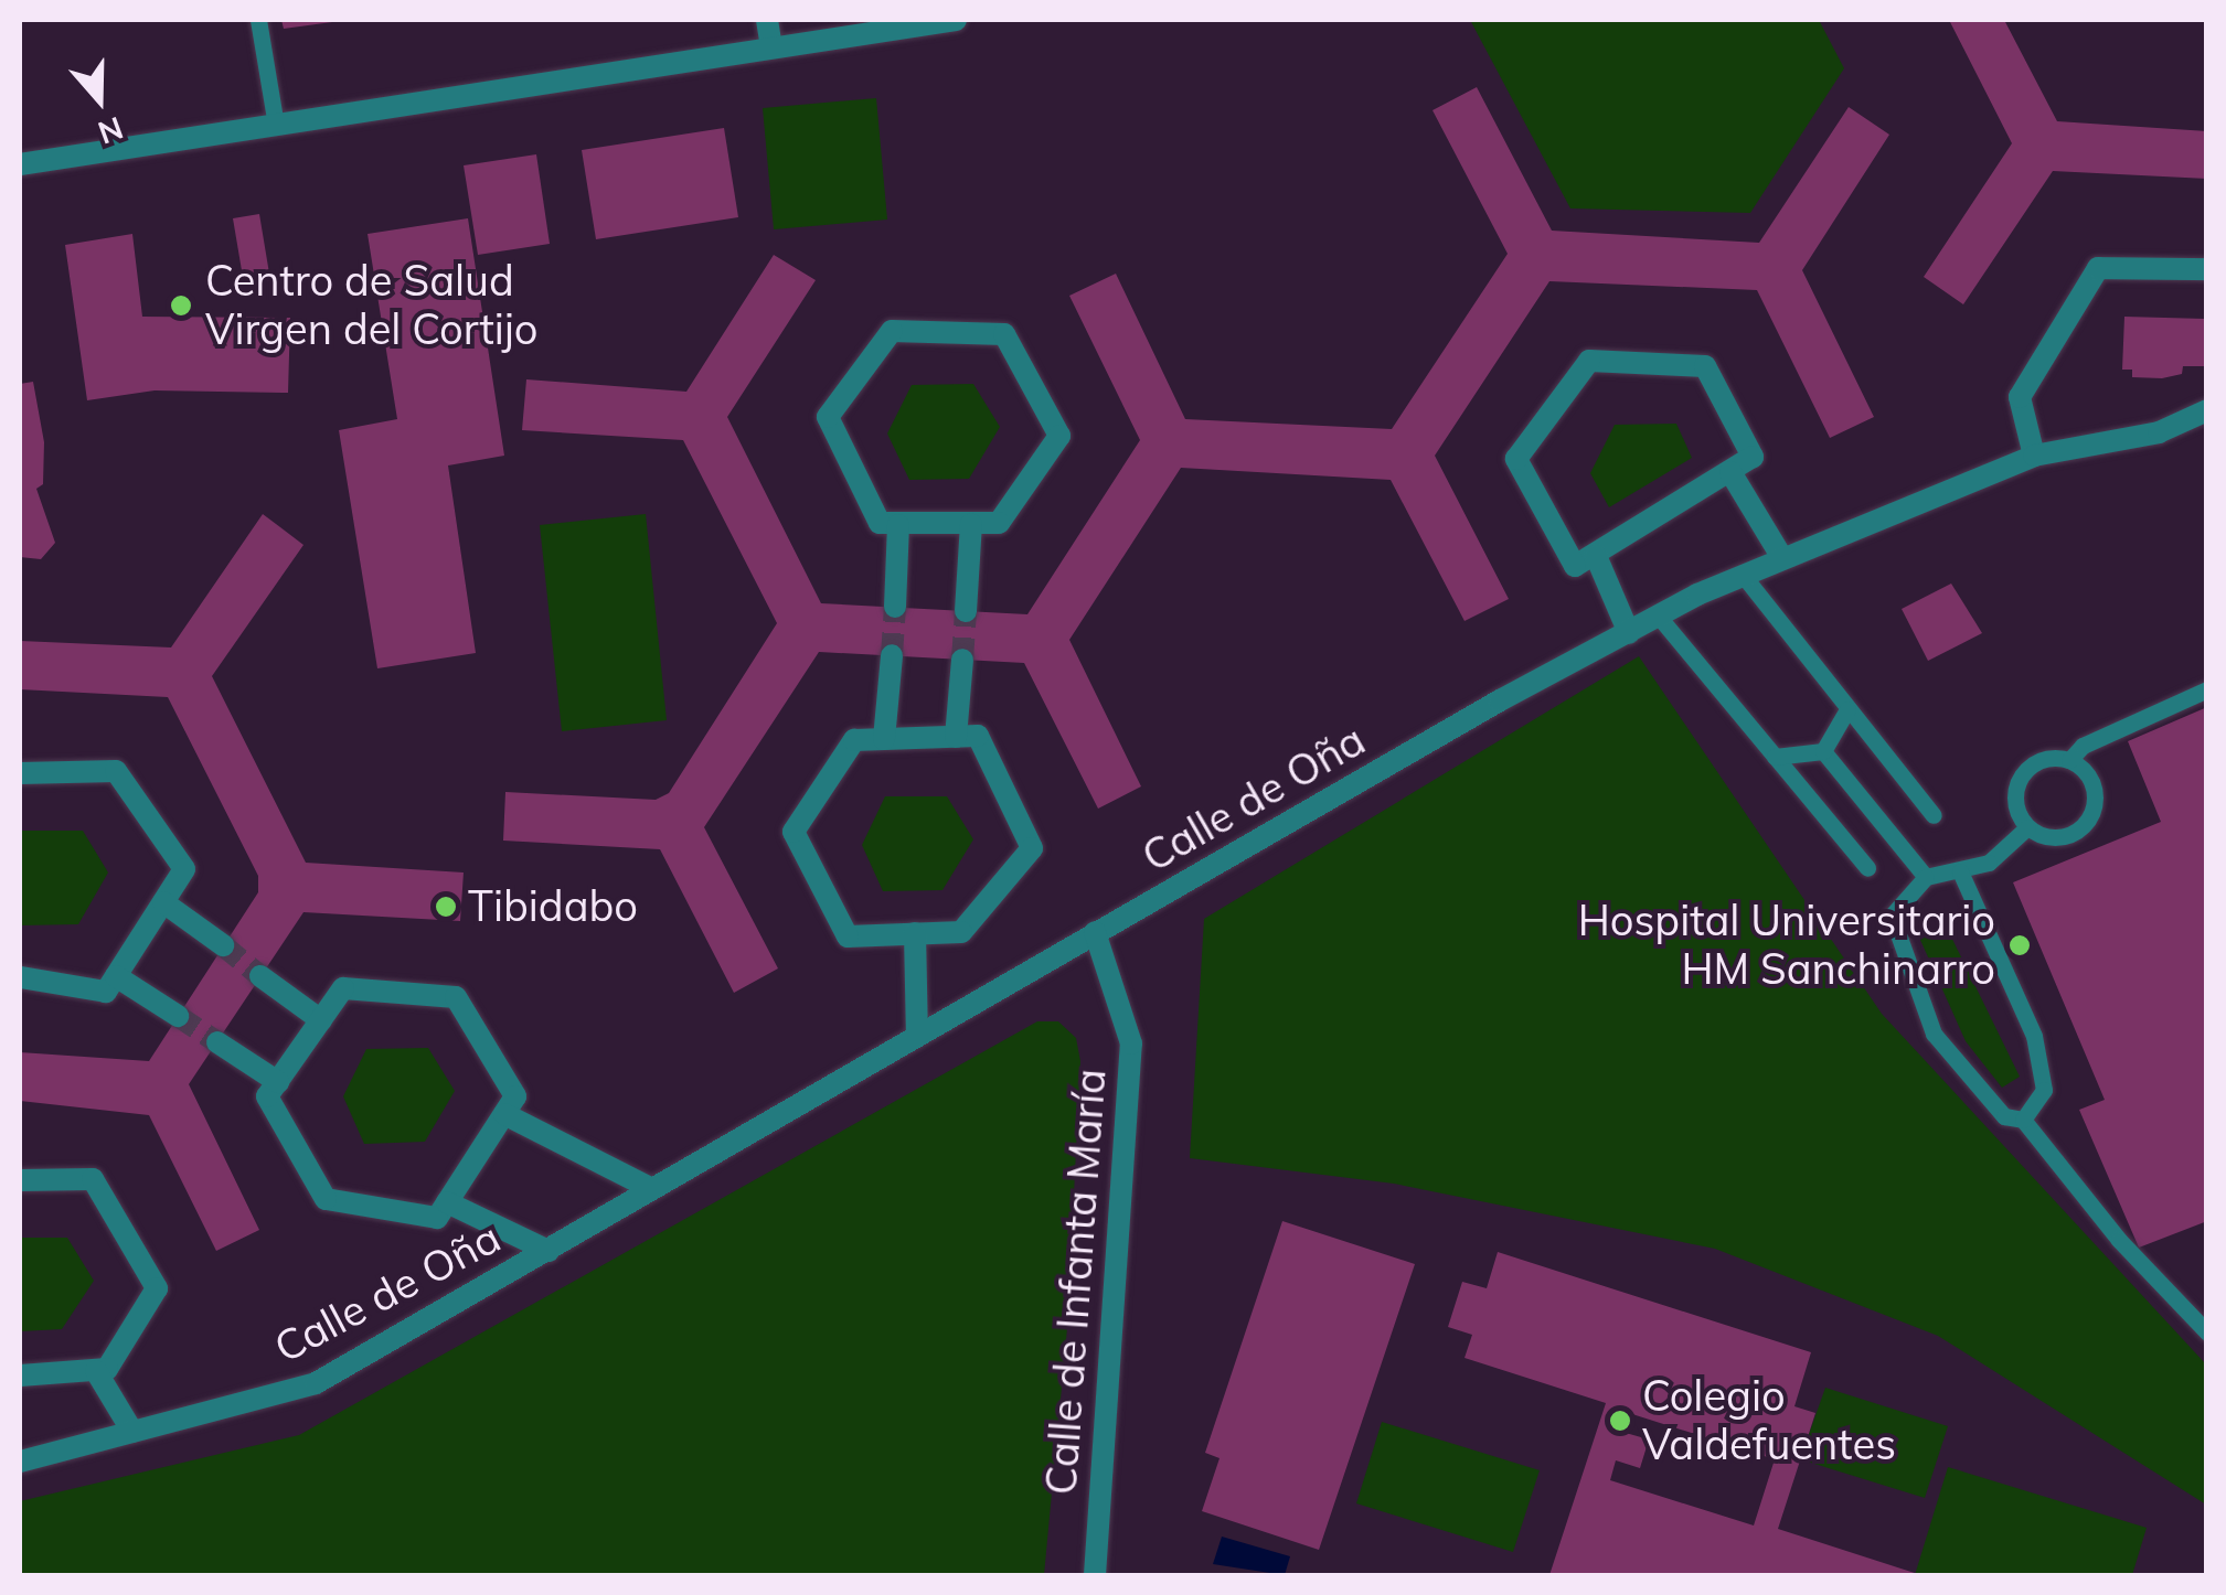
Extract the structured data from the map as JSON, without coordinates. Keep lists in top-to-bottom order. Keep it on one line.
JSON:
{"streets":{"street":["Calle de Oña","Calle de Infanta María"]},"crossings":[["Calle de Oña","Calle de Infanta María"]],"places":["Centro de Salud Virgen del Cortijo","Tibidabo","Hospital Universitario HM Sanchinarro","Colegio Valdefuentes"],"north":"bottom"}
